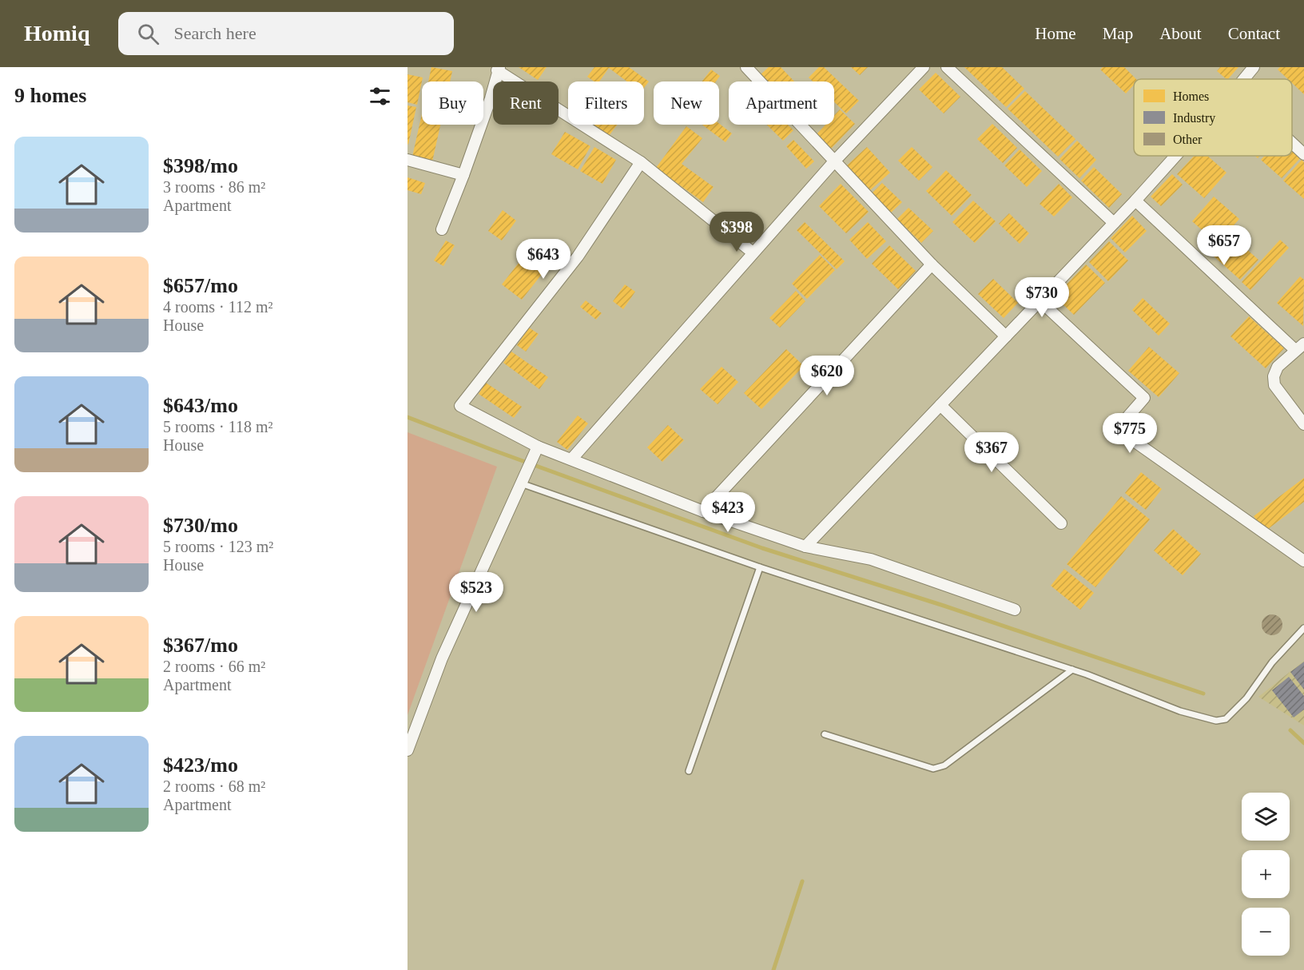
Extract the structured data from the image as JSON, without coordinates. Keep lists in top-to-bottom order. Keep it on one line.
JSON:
{"legend":["Homes","Industry","Other"],"page":{"header":"Homiq","search":"Search here","nav":["Home","Map","About","Contact"],"heading":"9 homes","chip":["Buy","Rent","Filters","New","Apartment"],"list":[{"name":"$398/mo","note":"3 rooms · 86 m² · Apartment"},{"name":"$657/mo","note":"4 rooms · 112 m² · House"},{"name":"$643/mo","note":"5 rooms · 118 m² · House"},{"name":"$730/mo","note":"5 rooms · 123 m² · House"},{"name":"$367/mo","note":"2 rooms · 66 m² · Apartment"},{"name":"$423/mo","note":"2 rooms · 68 m² · Apartment"}],"price":["$398","$657","$643","$730","$620","$775","$367","$423","$523"],"map_buttons":["+","−"]}}
